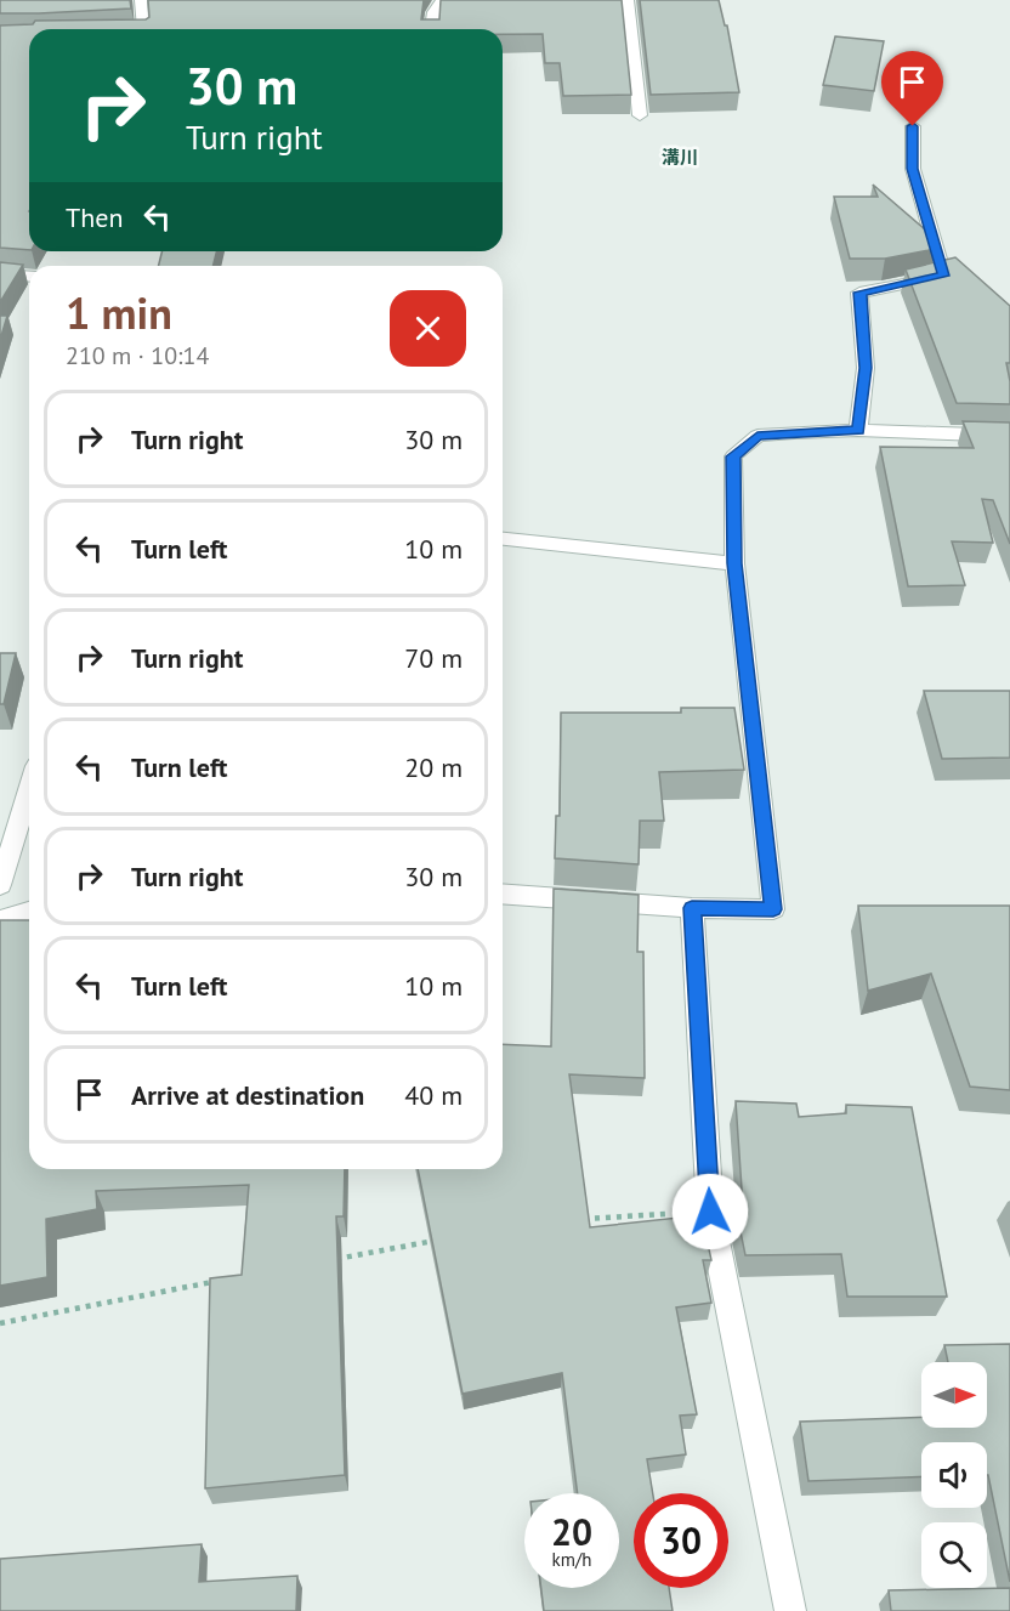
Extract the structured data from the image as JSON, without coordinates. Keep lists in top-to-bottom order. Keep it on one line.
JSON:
{"districts":["溝川"],"north":"right","page":{"turn":["30 m","Turn right"],"then":"Then","heading":["1 min","210 m · 10:14"],"list":[{"name":"Turn right","value":"30 m"},{"name":"Turn left","value":"10 m"},{"name":"Turn right","value":"70 m"},{"name":"Turn left","value":"20 m"},{"name":"Turn right","value":"30 m"},{"name":"Turn left","value":"10 m"},{"name":"Arrive at destination","value":"40 m"}],"speed":"20 km/h","limit":"30"}}
